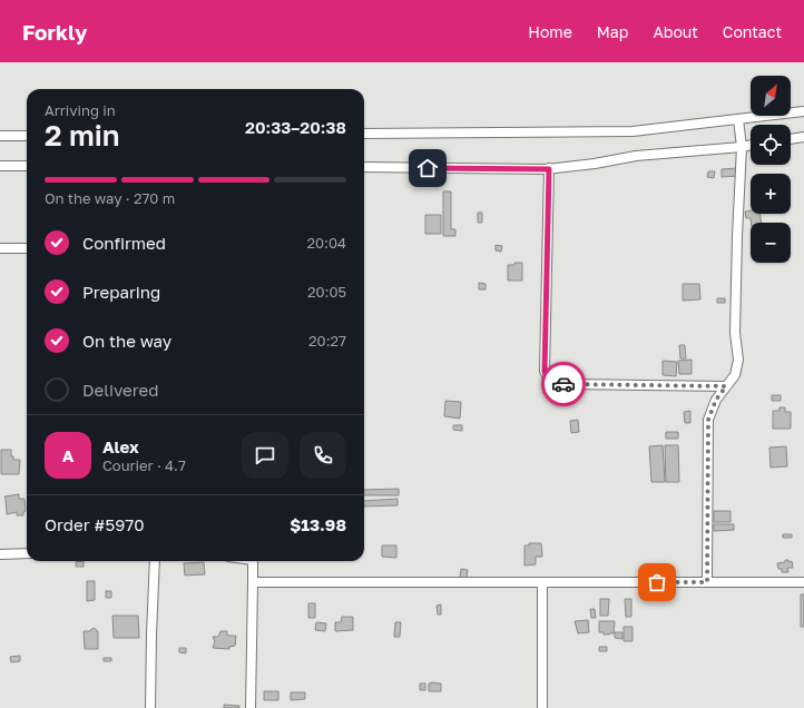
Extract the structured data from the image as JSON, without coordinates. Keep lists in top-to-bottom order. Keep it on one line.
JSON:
{"north":"top right","page":{"header":"Forkly","nav":["Home","Map","About","Contact"],"map_buttons":["+","−"],"heading":["2 min","Arriving in","20:33–20:38"],"panel":["Alex","Courier · 4.7","Order #5970","$13.98"],"bar":"On the way · 270 m","list":[["Confirmed","20:04"],["Preparing","20:05"],["On the way","20:27"],"Delivered"],"round":"A"}}
